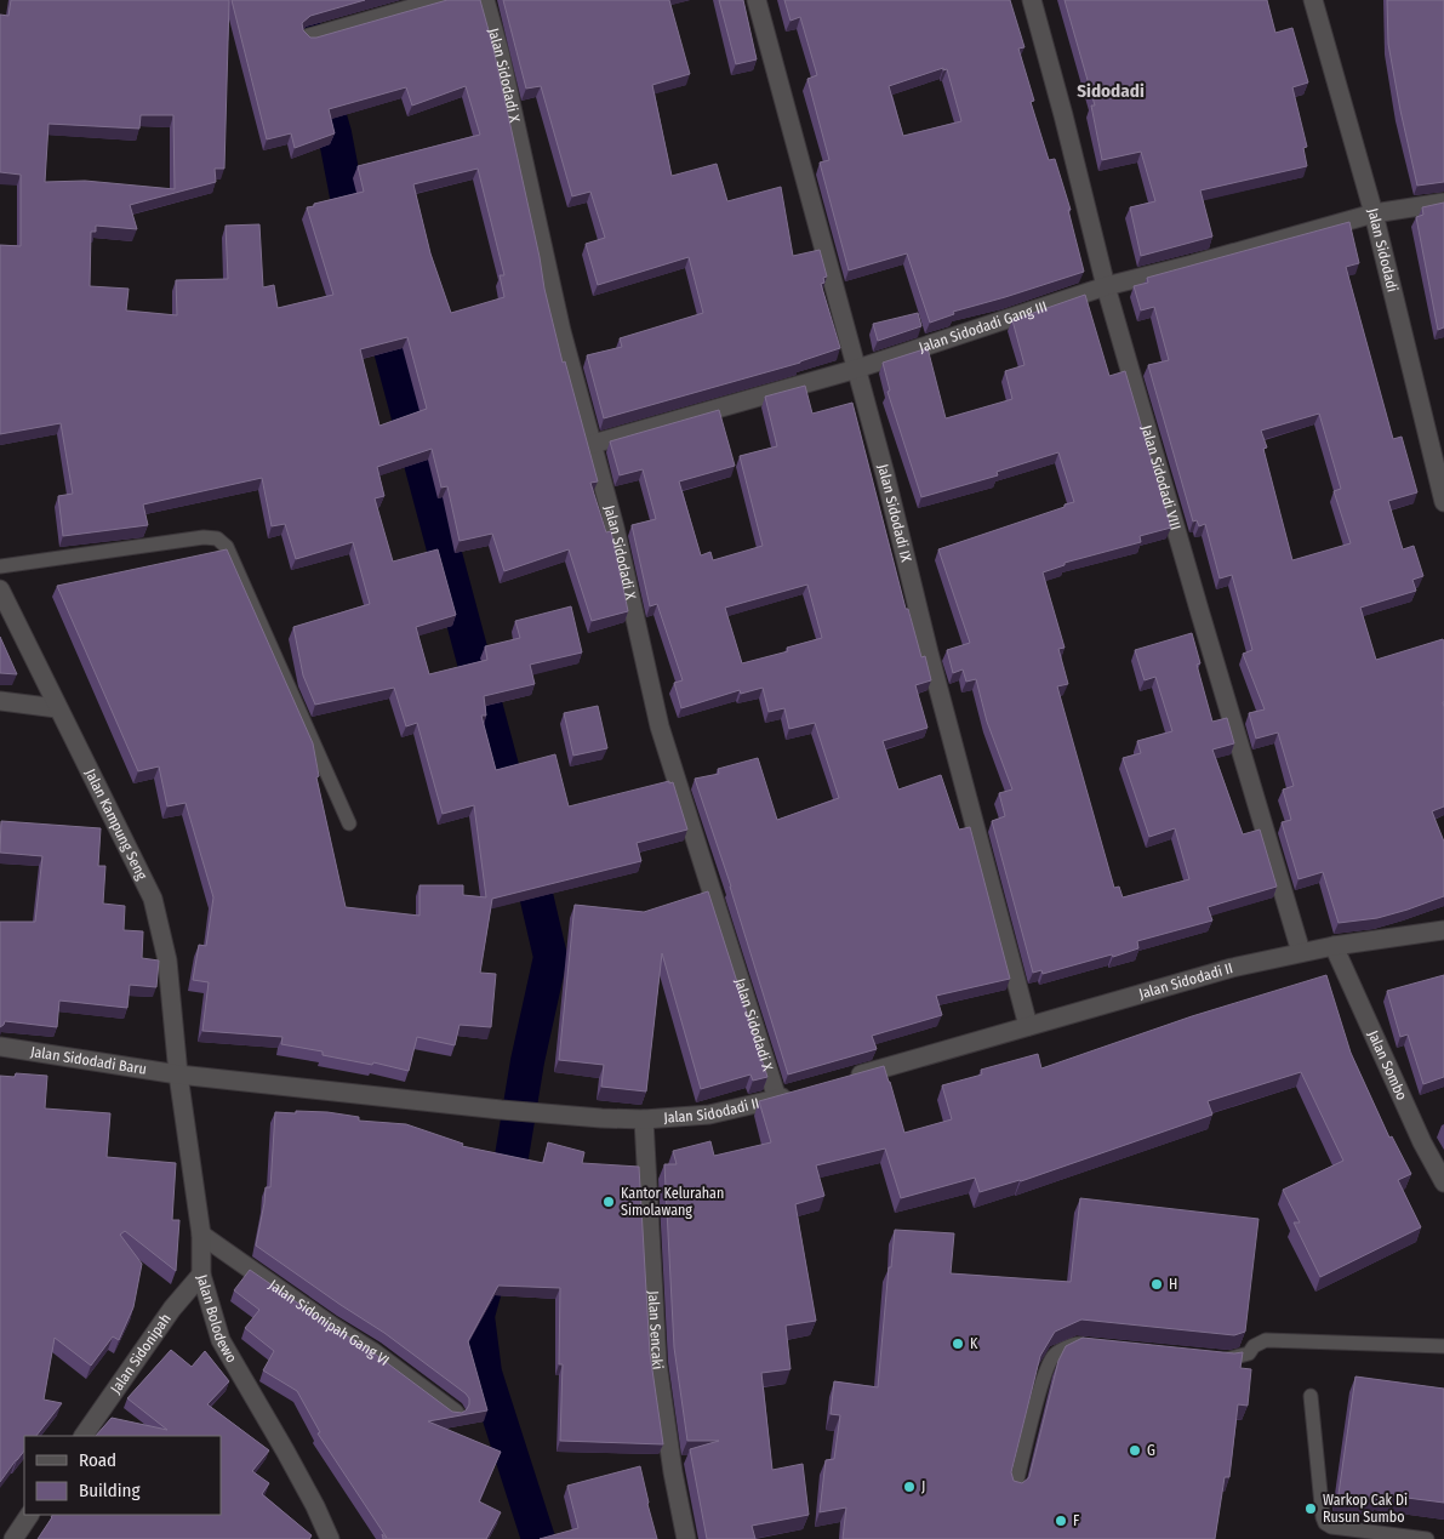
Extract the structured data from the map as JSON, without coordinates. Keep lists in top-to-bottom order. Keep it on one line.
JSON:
{"streets":{"street":["Jalan Sidodadi X","Jalan Sidodadi","Jalan Sidodadi Gang III","Jalan Sidodadi VIII","Jalan Sidodadi IX","Jalan Kampung Seng","Jalan Sidodadi II","Jalan Sidodadi Baru","Jalan Sombo","Jalan Bolodewo","Jalan Sidonipah Gang VI","Jalan Sencaki","Jalan Sidonipah"]},"crossings":[["Jalan Sidodadi X","Jalan Sidodadi Gang III"],["Jalan Sidodadi X","Jalan Sidodadi II"],["Jalan Sidodadi","Jalan Sidodadi Gang III"],["Jalan Sidodadi Gang III","Jalan Sidodadi VIII"],["Jalan Sidodadi Gang III","Jalan Sidodadi IX"],["Jalan Sidodadi VIII","Jalan Sidodadi II"],["Jalan Sidodadi IX","Jalan Sidodadi II"],["Jalan Kampung Seng","Jalan Sidodadi II"],["Jalan Kampung Seng","Jalan Sidodadi Baru"],["Jalan Kampung Seng","Jalan Bolodewo"],["Jalan Sidodadi II","Jalan Sidodadi Baru"],["Jalan Sidodadi II","Jalan Sombo"],["Jalan Sidodadi II","Jalan Bolodewo"],["Jalan Sidodadi II","Jalan Sencaki"],["Jalan Sidodadi Baru","Jalan Bolodewo"],["Jalan Bolodewo","Jalan Sidonipah Gang VI"],["Jalan Bolodewo","Jalan Sidonipah"]],"districts":["Sidodadi"],"places":["Kantor Kelurahan Simolawang","H","K","G","J","Warkop Cak Di Rusun Sumbo","F"],"legend":["Road","Building"]}
